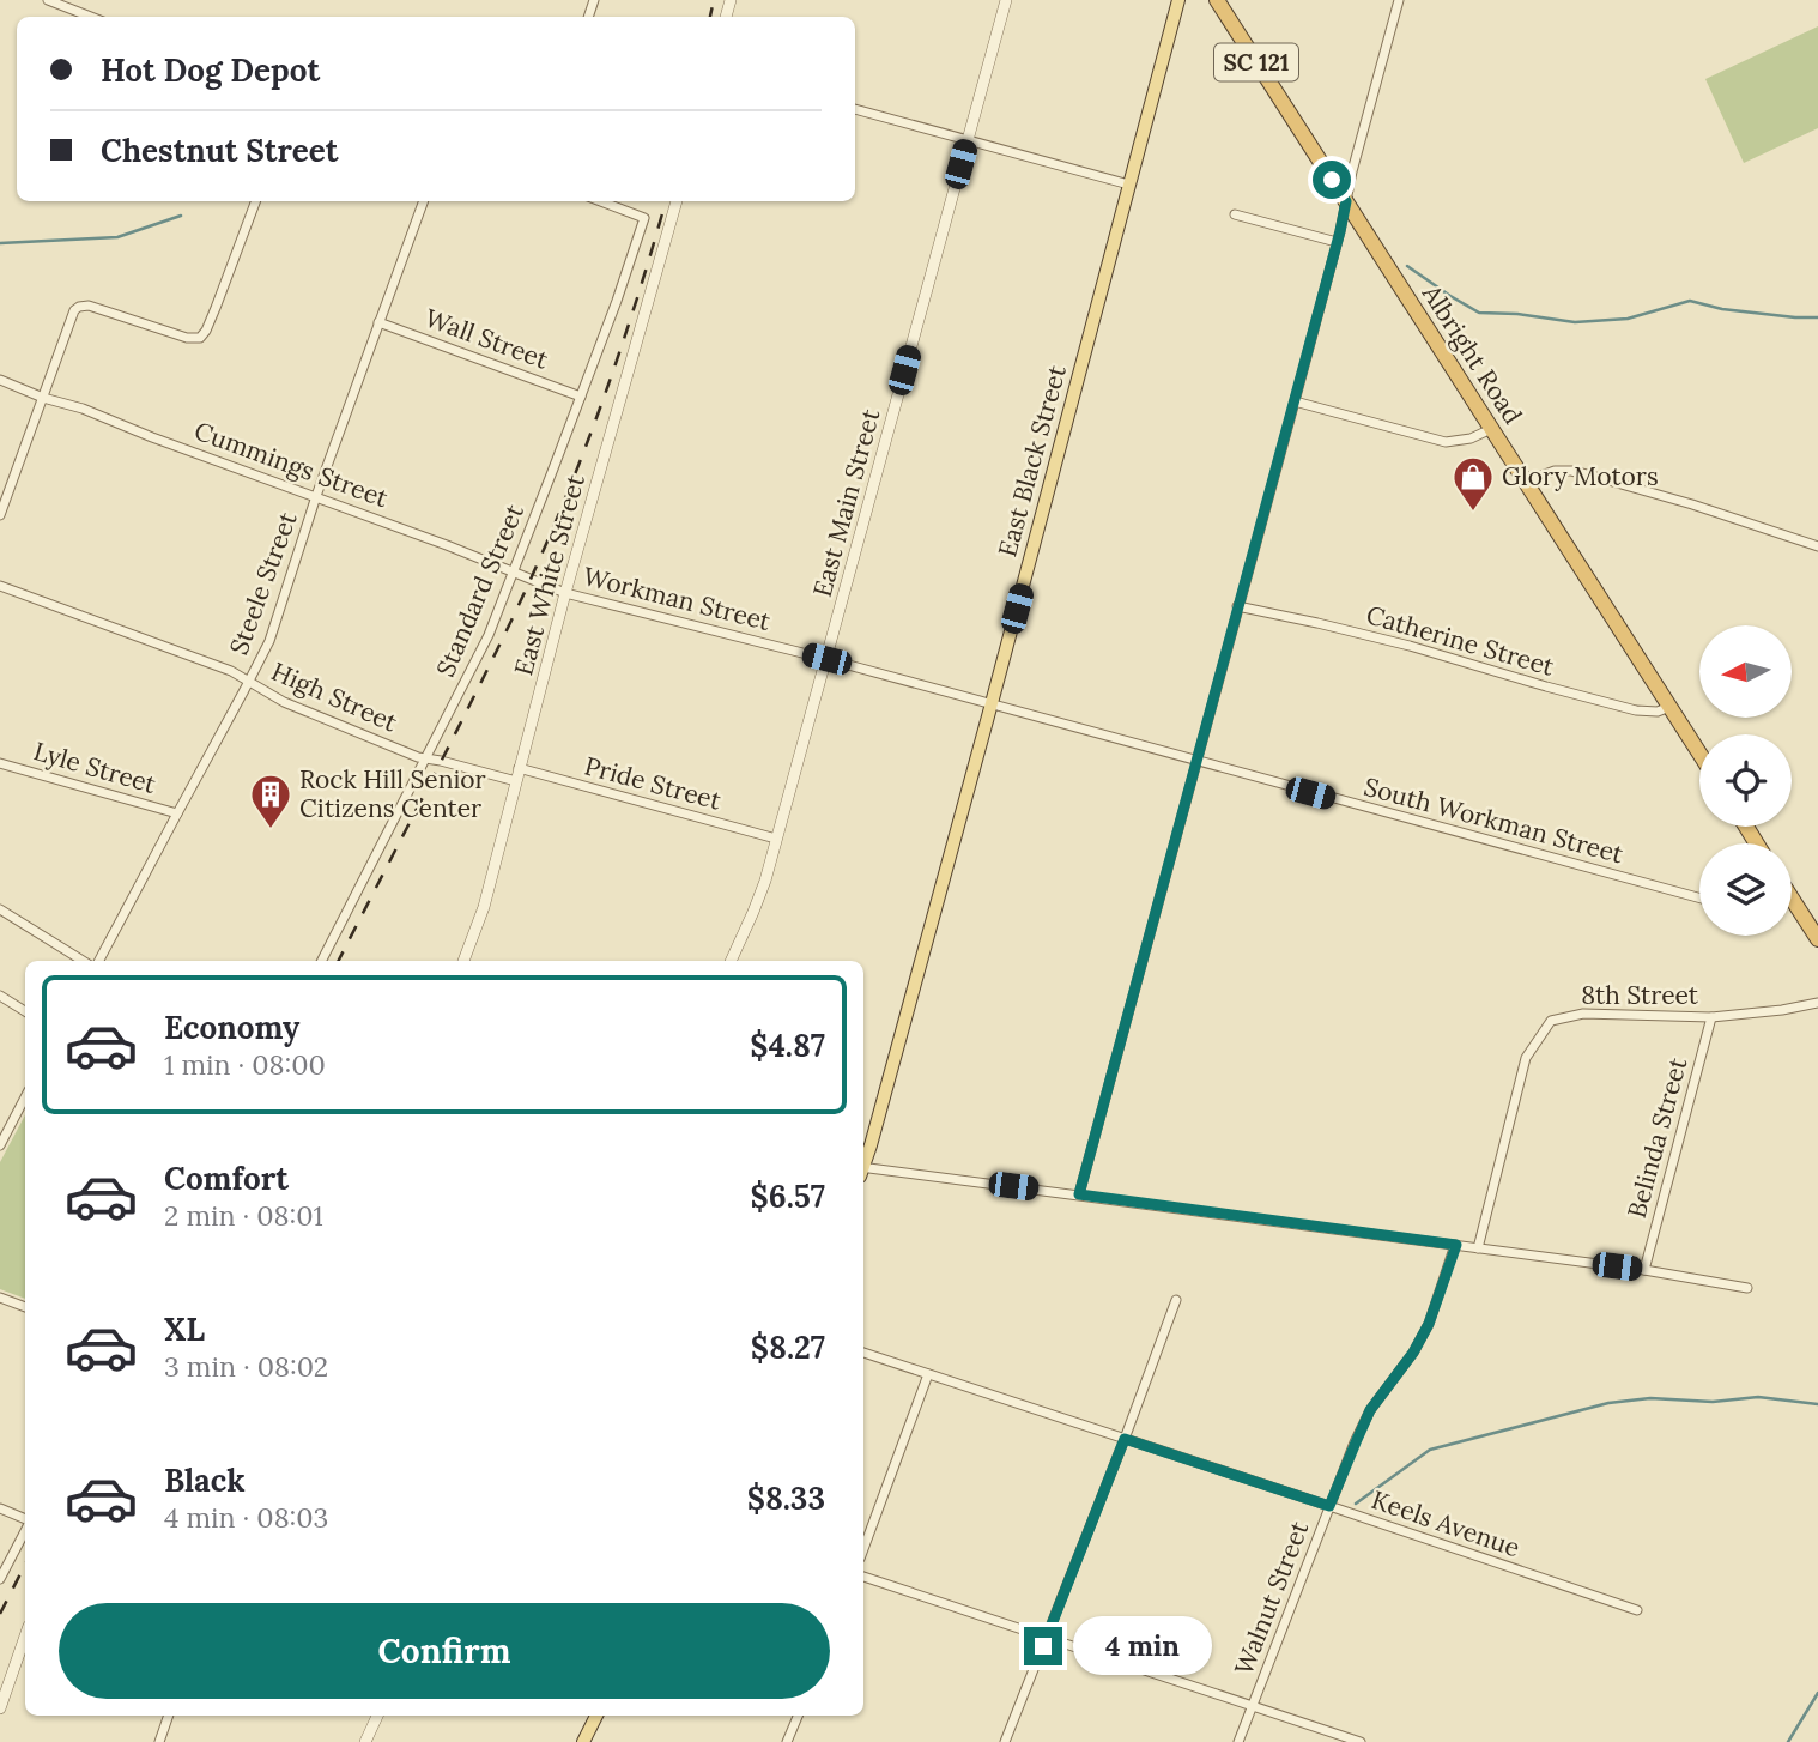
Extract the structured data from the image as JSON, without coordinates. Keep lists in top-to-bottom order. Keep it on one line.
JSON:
{"streets":{"highway":["SC 121","Albright Road"],"main road":["East Black Street"],"street":["Wall Street","Cummings Street","East Main Street","East White Street","Steele Street","Standard Street","Workman Street","Catherine Street","High Street","Lyle Street","Pride Street","South Workman Street","8th Street","Belinda Street","Keels Avenue","Walnut Street"]},"crossings":[["Wall Street","Steele Street"],["Wall Street","Standard Street"],["Albright Road","Catherine Street"],["East Black Street","South Workman Street"],["Cummings Street","East White Street"],["Cummings Street","Steele Street"],["Cummings Street","Standard Street"],["Cummings Street","Workman Street"],["East Main Street","Workman Street"],["East Main Street","Pride Street"],["East Main Street","South Workman Street"],["East White Street","Workman Street"],["East White Street","High Street"],["East White Street","Pride Street"],["Steele Street","High Street"],["Steele Street","Lyle Street"],["Standard Street","High Street"],["Workman Street","South Workman Street"],["8th Street","Belinda Street"],["Keels Avenue","Walnut Street"]],"places":{"shop":["Glory Motors"],"building":["Rock Hill Senior Citizens Center"]},"north":"left","page":{"banner":["Hot Dog Depot","Chestnut Street"],"list":[{"name":"Economy","note":"1 min · 08:00","value":"$4.87"},{"name":"Comfort","note":"2 min · 08:01","value":"$6.57"},{"name":"XL","note":"3 min · 08:02","value":"$8.27"},{"name":"Black","note":"4 min · 08:03","value":"$8.33"}],"buttons":"Confirm","bubble":"4 min"}}
